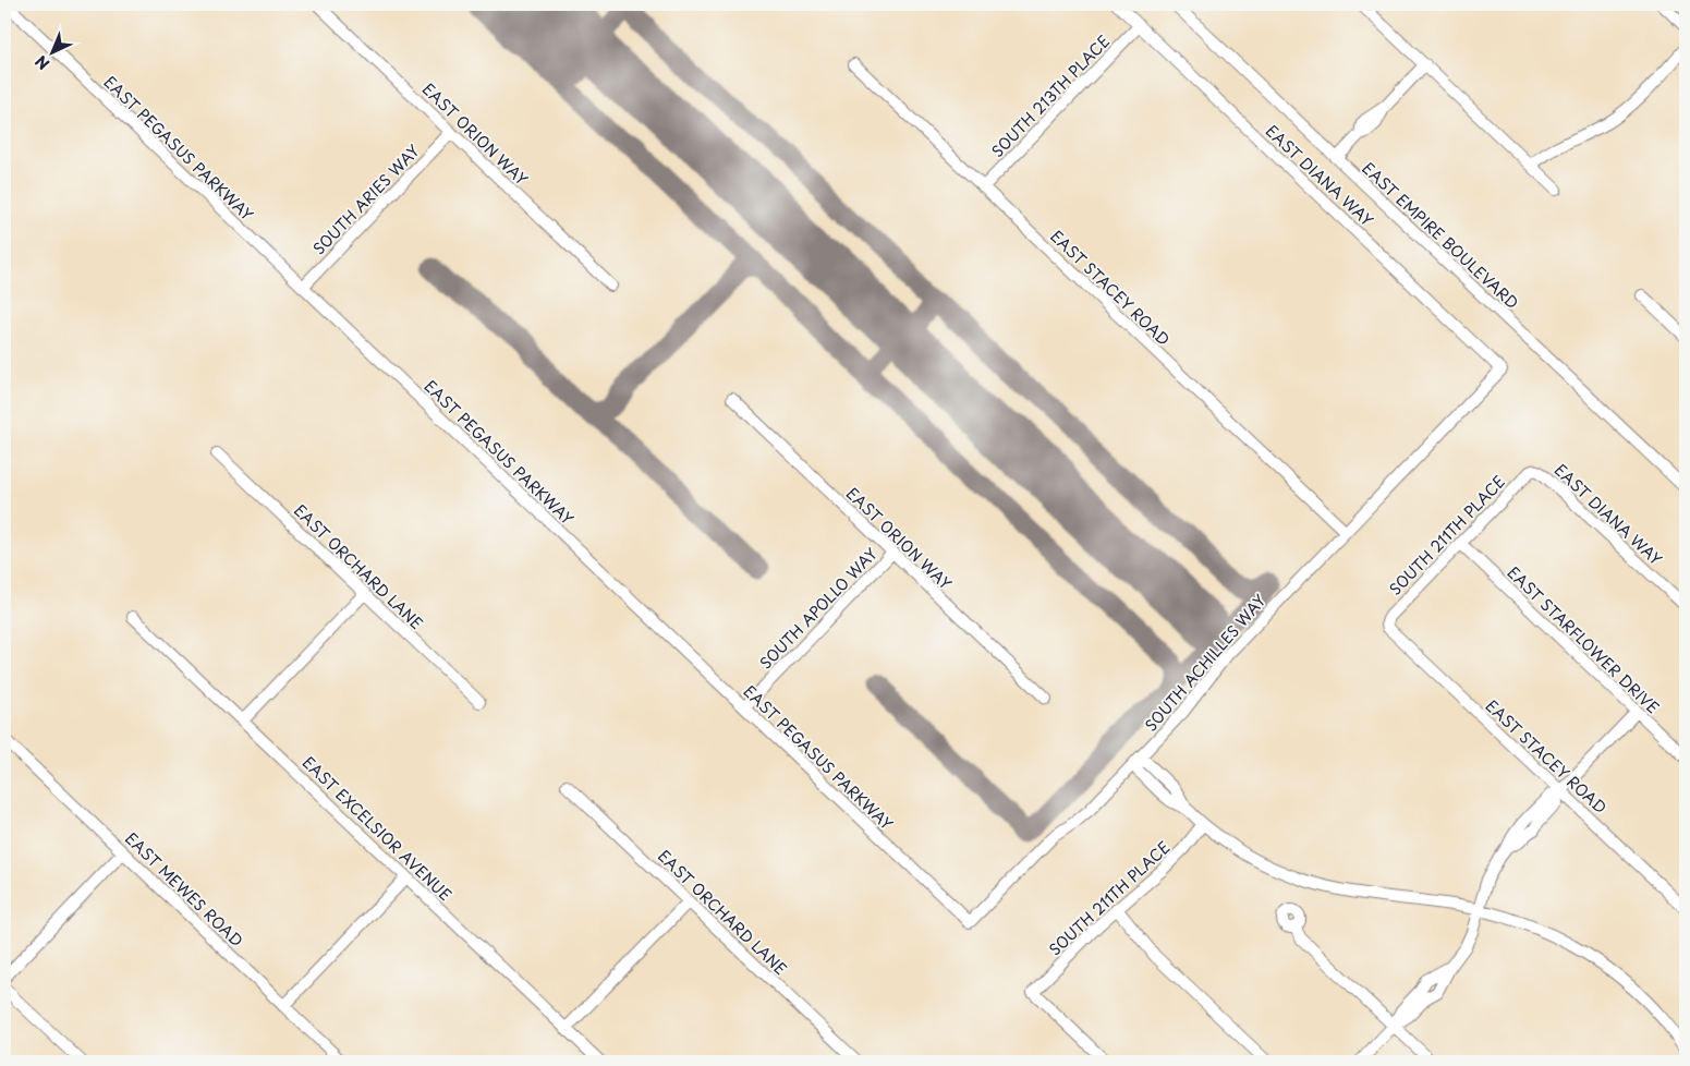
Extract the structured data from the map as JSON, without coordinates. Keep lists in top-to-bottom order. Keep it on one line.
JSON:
{"streets":{"street":["SOUTH 213TH PLACE","EAST ORION WAY","EAST PEGASUS PARKWAY","EAST DIANA WAY","SOUTH ARIES WAY","EAST EMPIRE BOULEVARD","EAST STACEY ROAD","SOUTH 211TH PLACE","EAST ORCHARD LANE","SOUTH APOLLO WAY","EAST STARFLOWER DRIVE","SOUTH ACHILLES WAY","EAST EXCELSIOR AVENUE","EAST MEWES ROAD"]},"crossings":[["SOUTH 213TH PLACE","EAST DIANA WAY"],["SOUTH 213TH PLACE","EAST STACEY ROAD"],["EAST ORION WAY","SOUTH ARIES WAY"],["EAST ORION WAY","SOUTH APOLLO WAY"],["EAST PEGASUS PARKWAY","SOUTH ARIES WAY"],["EAST PEGASUS PARKWAY","SOUTH APOLLO WAY"],["EAST PEGASUS PARKWAY","SOUTH ACHILLES WAY"],["EAST DIANA WAY","SOUTH 211TH PLACE"],["EAST DIANA WAY","SOUTH ACHILLES WAY"],["EAST STACEY ROAD","SOUTH 211TH PLACE"],["EAST STACEY ROAD","SOUTH ACHILLES WAY"],["SOUTH 211TH PLACE","EAST STARFLOWER DRIVE"]],"north":"bottom left"}
